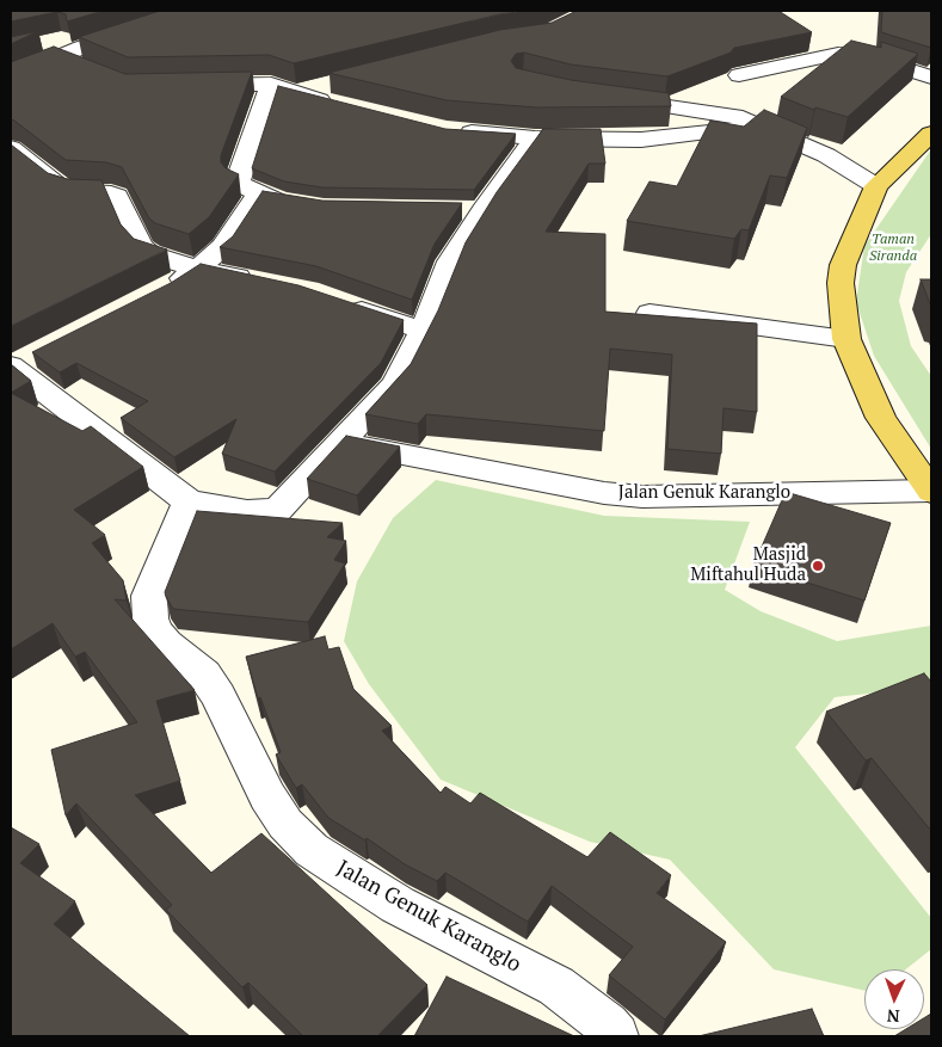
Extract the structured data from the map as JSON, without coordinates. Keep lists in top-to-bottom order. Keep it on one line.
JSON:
{"streets":{"street":["Jalan Genuk Karanglo"]},"parks":["Taman Siranda"],"places":["Masjid Miftahul Huda"],"north":"bottom"}
